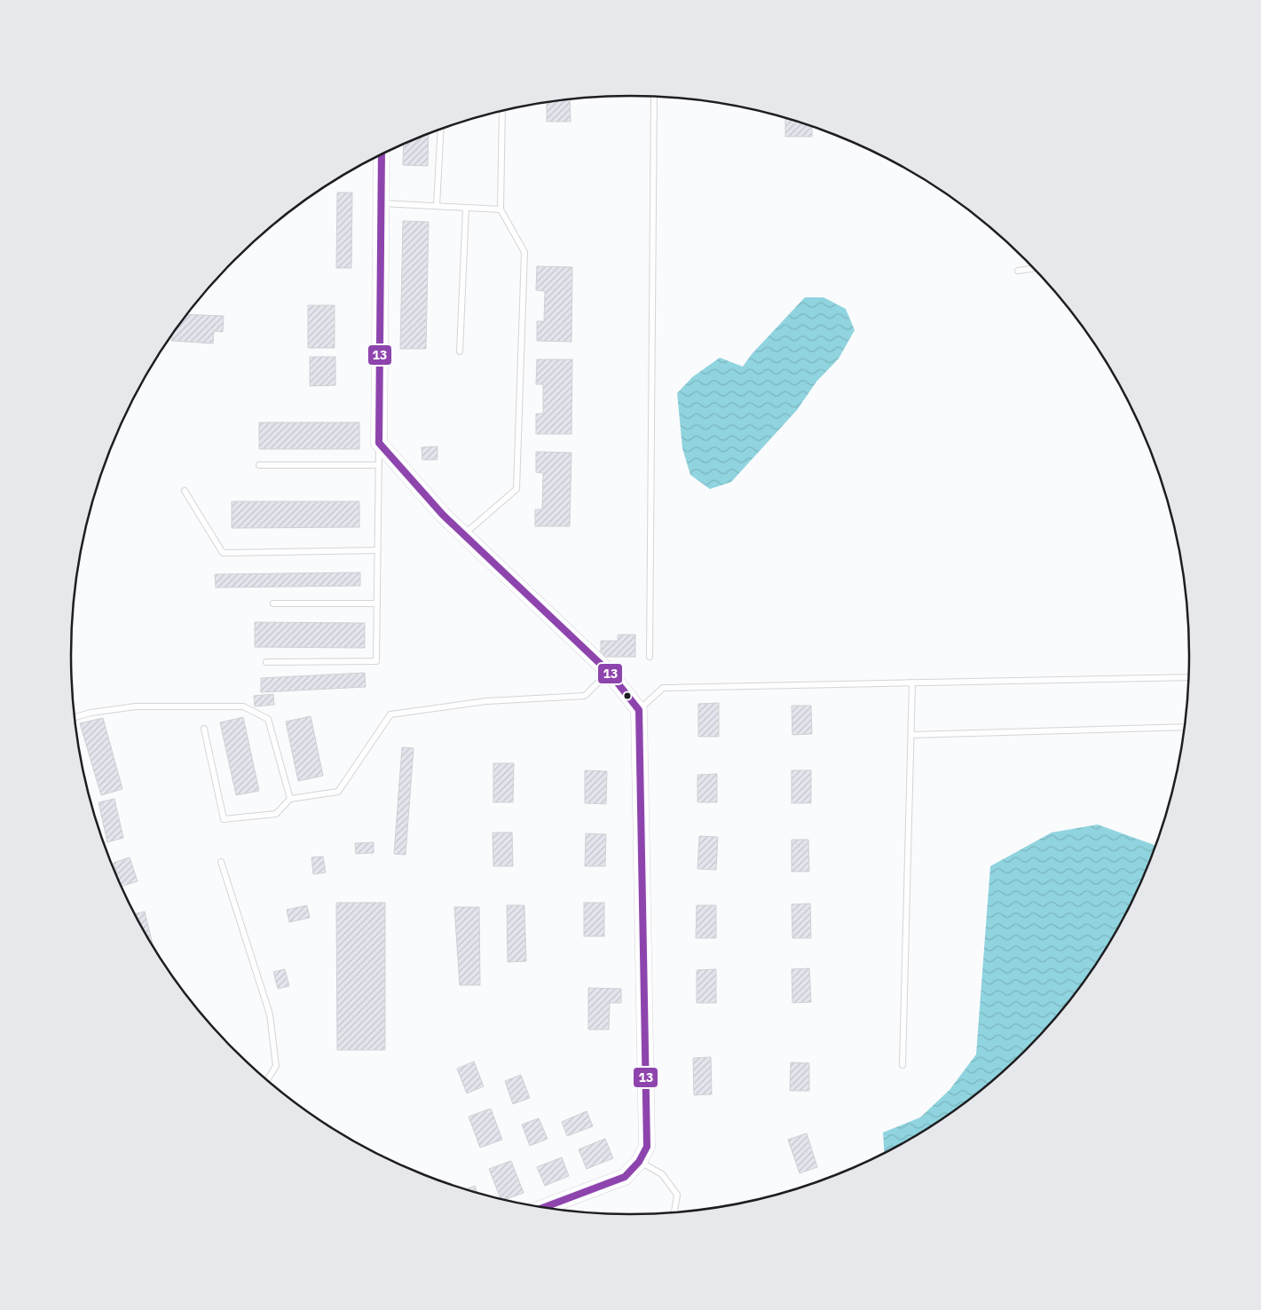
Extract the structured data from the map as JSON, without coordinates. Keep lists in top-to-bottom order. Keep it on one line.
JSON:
{"lines":["transit line 13"]}
